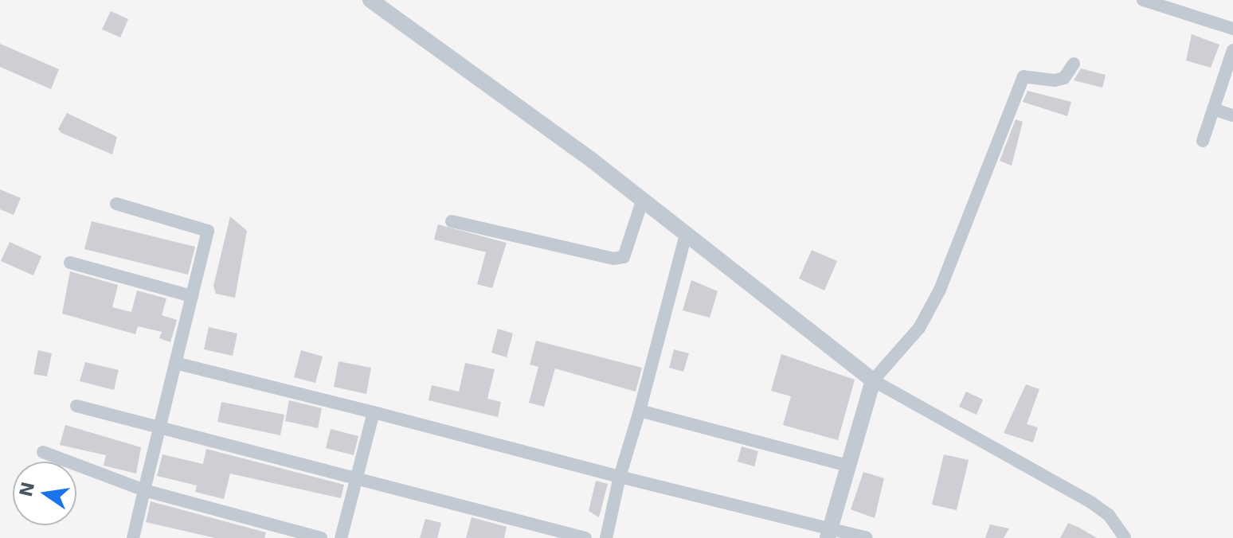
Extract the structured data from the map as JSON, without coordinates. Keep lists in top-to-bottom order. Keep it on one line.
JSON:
{"north":"left"}
